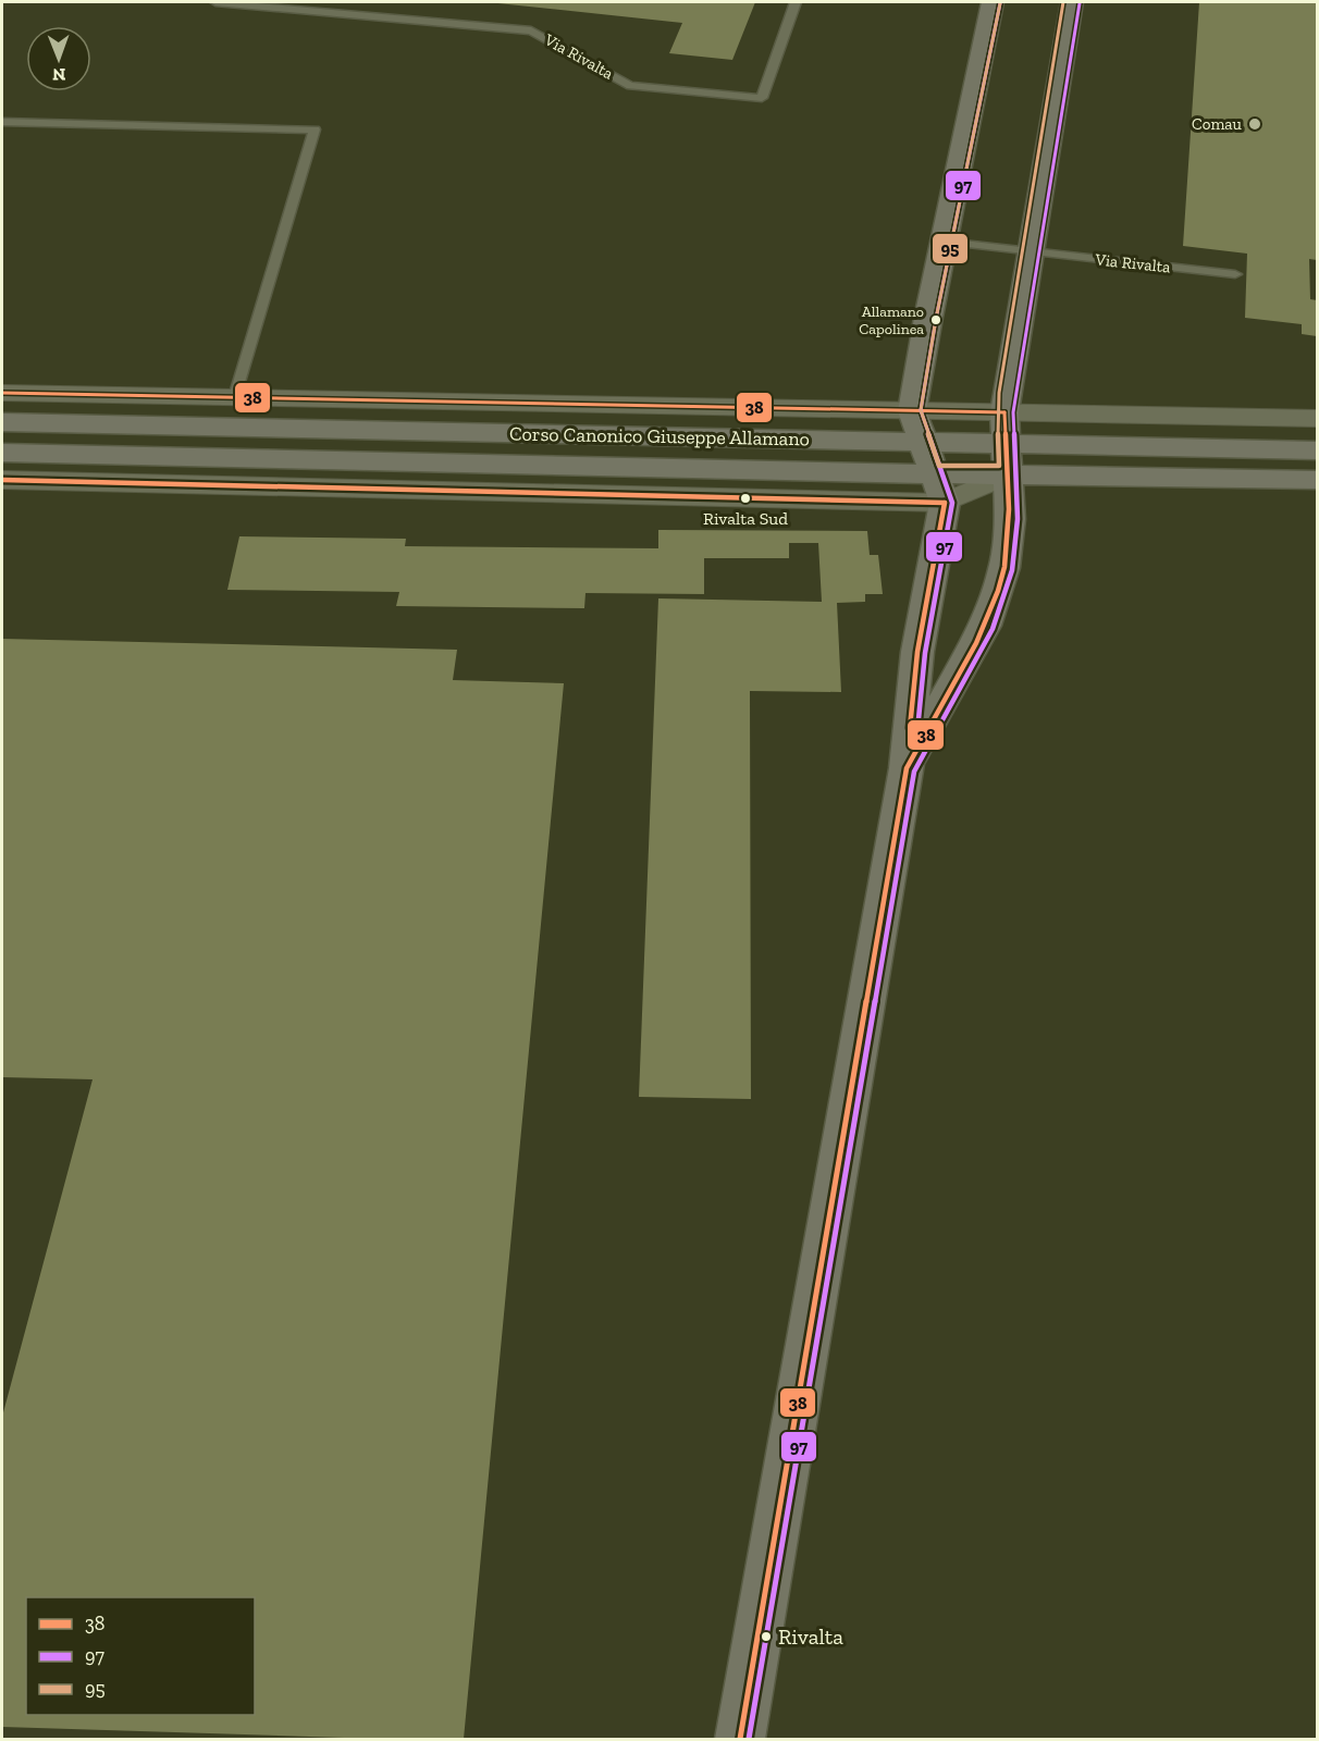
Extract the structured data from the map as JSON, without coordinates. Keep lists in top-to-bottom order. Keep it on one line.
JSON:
{"streets":{"street":["Corso Canonico Giuseppe Allamano"],"lane":["Via Rivalta"]},"places":["Comau","Allamano Capolinea","Rivalta Sud","Rivalta"],"lines":["transit line 95","transit line 97","transit line 38"],"legend":["38","97","95"],"north":"bottom"}
